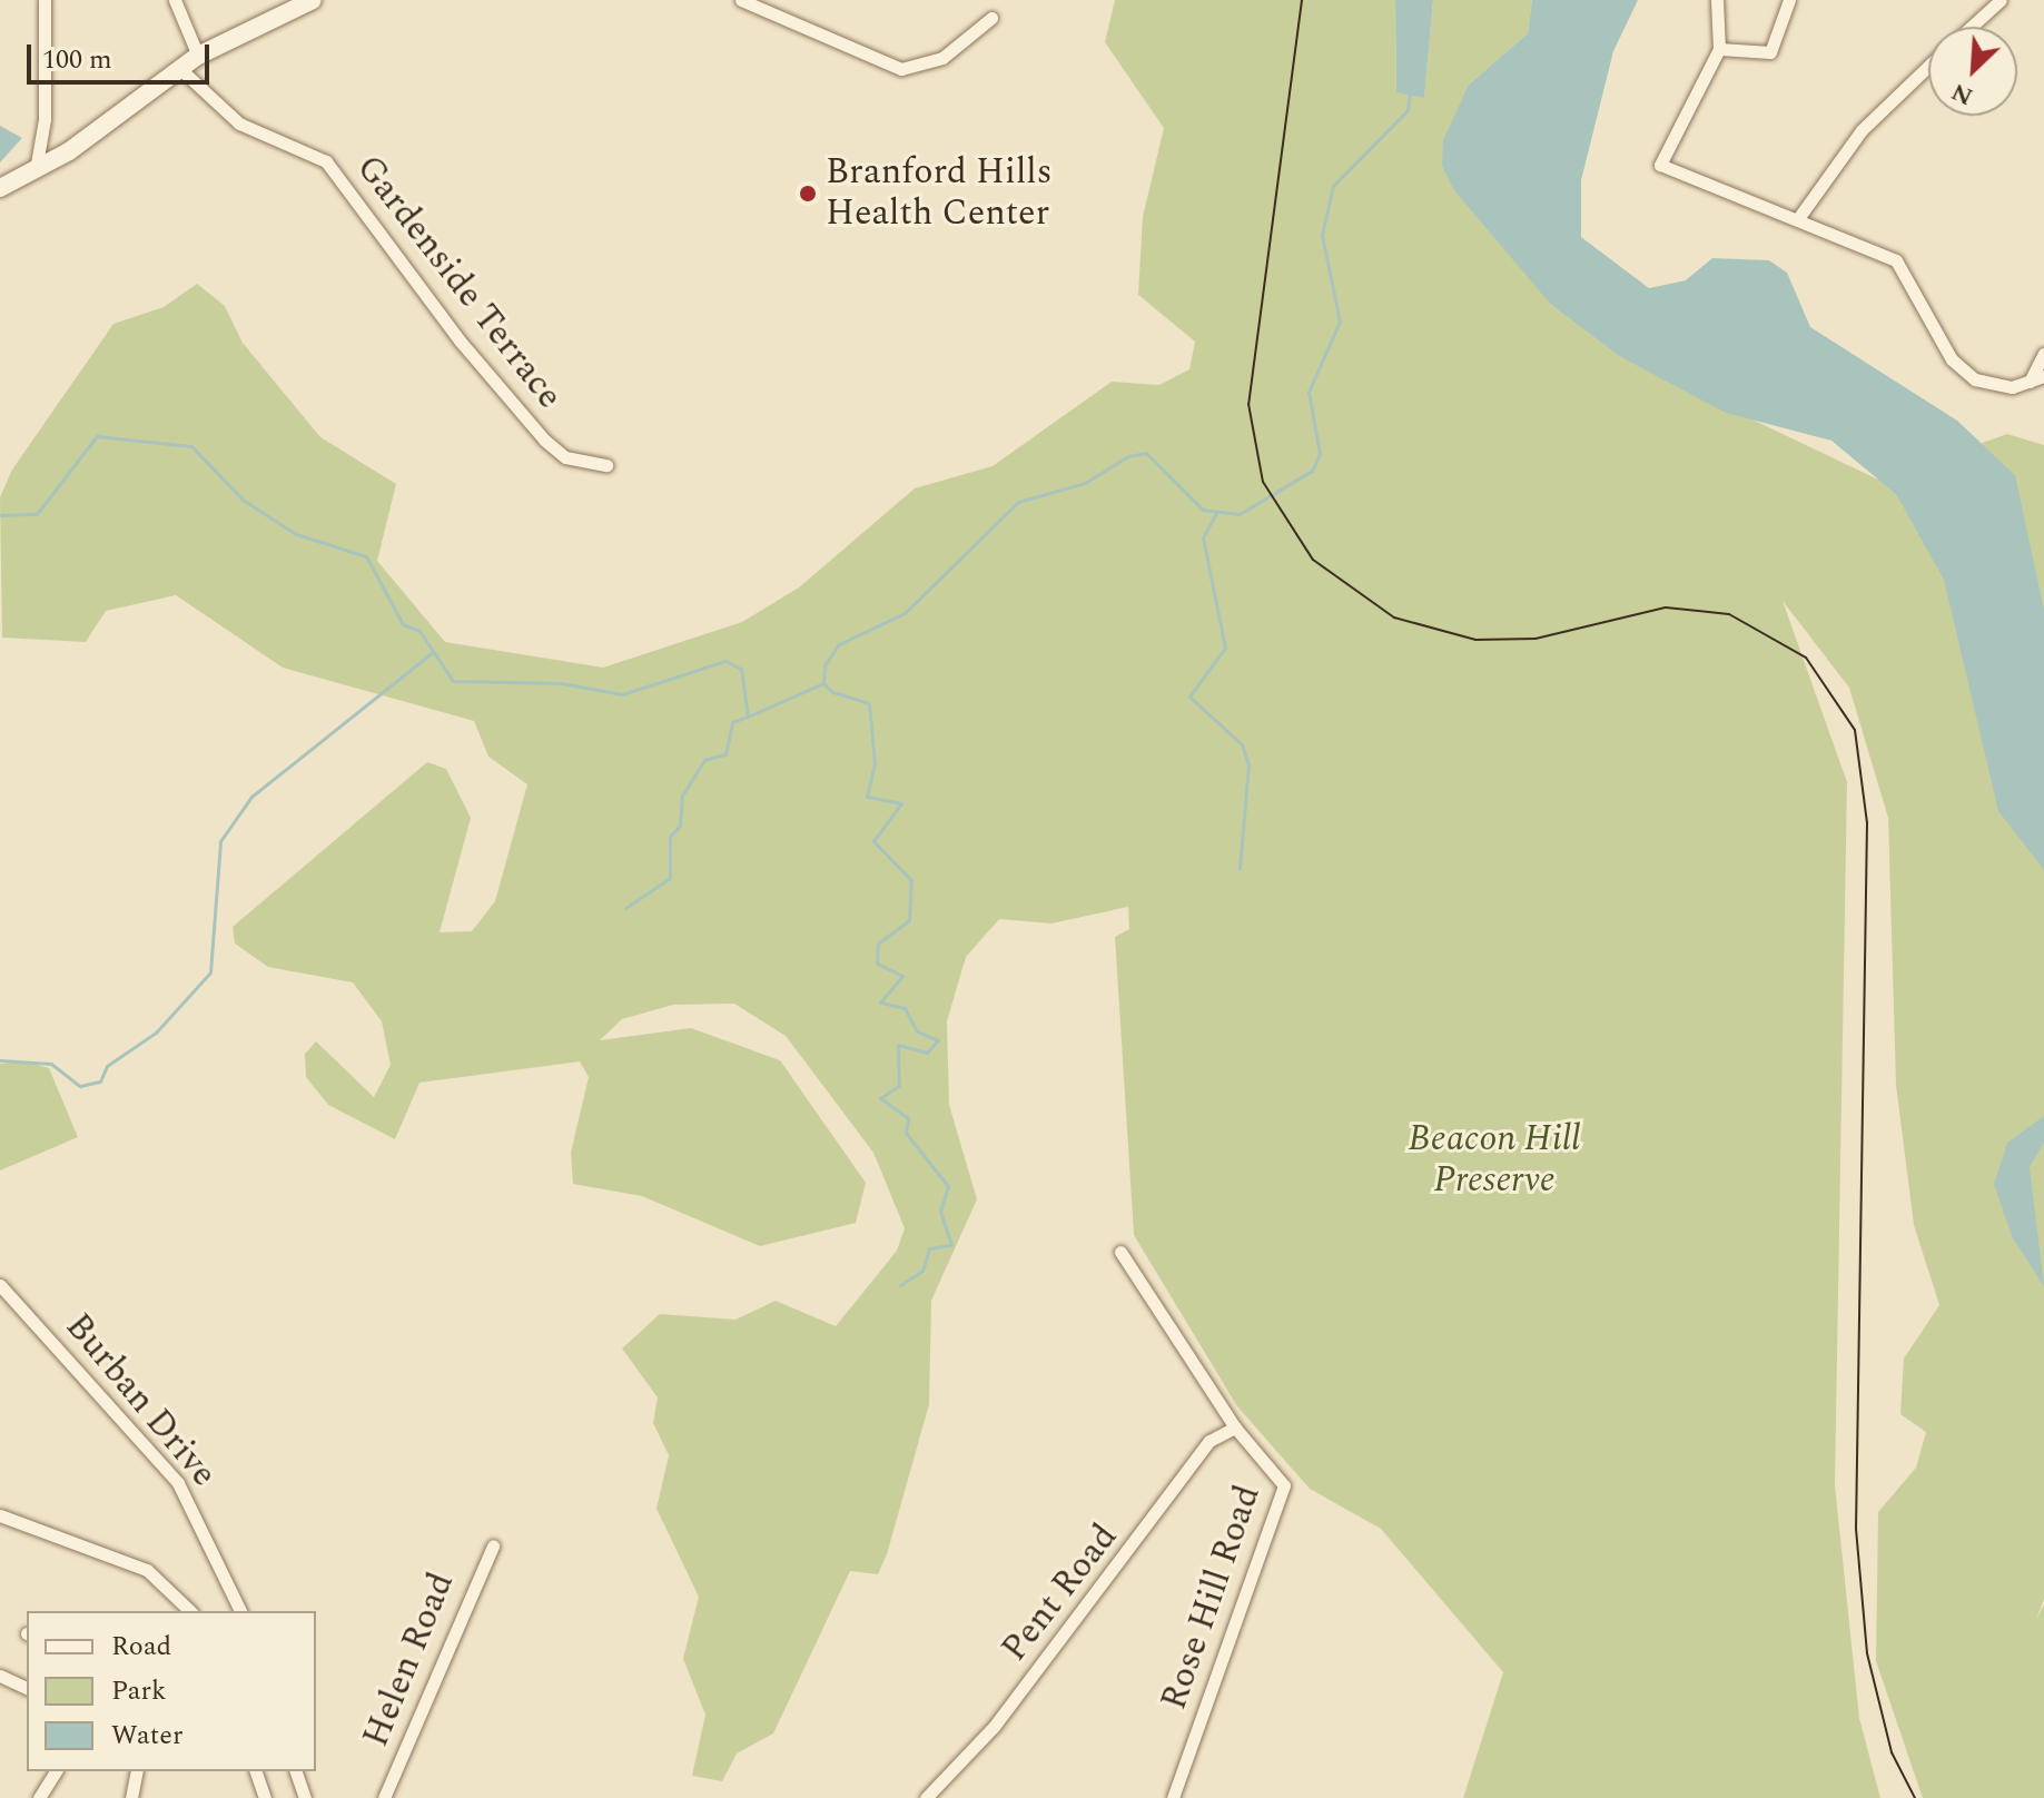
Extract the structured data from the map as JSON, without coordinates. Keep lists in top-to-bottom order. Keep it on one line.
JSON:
{"streets":{"street":["Gardenside Terrace","Burban Drive","Pent Road","Rose Hill Road","Helen Road"]},"crossings":[["Pent Road","Rose Hill Road"]],"parks":["Beacon Hill Preserve"],"places":["Branford Hills Health Center"],"legend":["Road","Park","Water"],"scale_bar":"100 m","north":"bottom left"}
